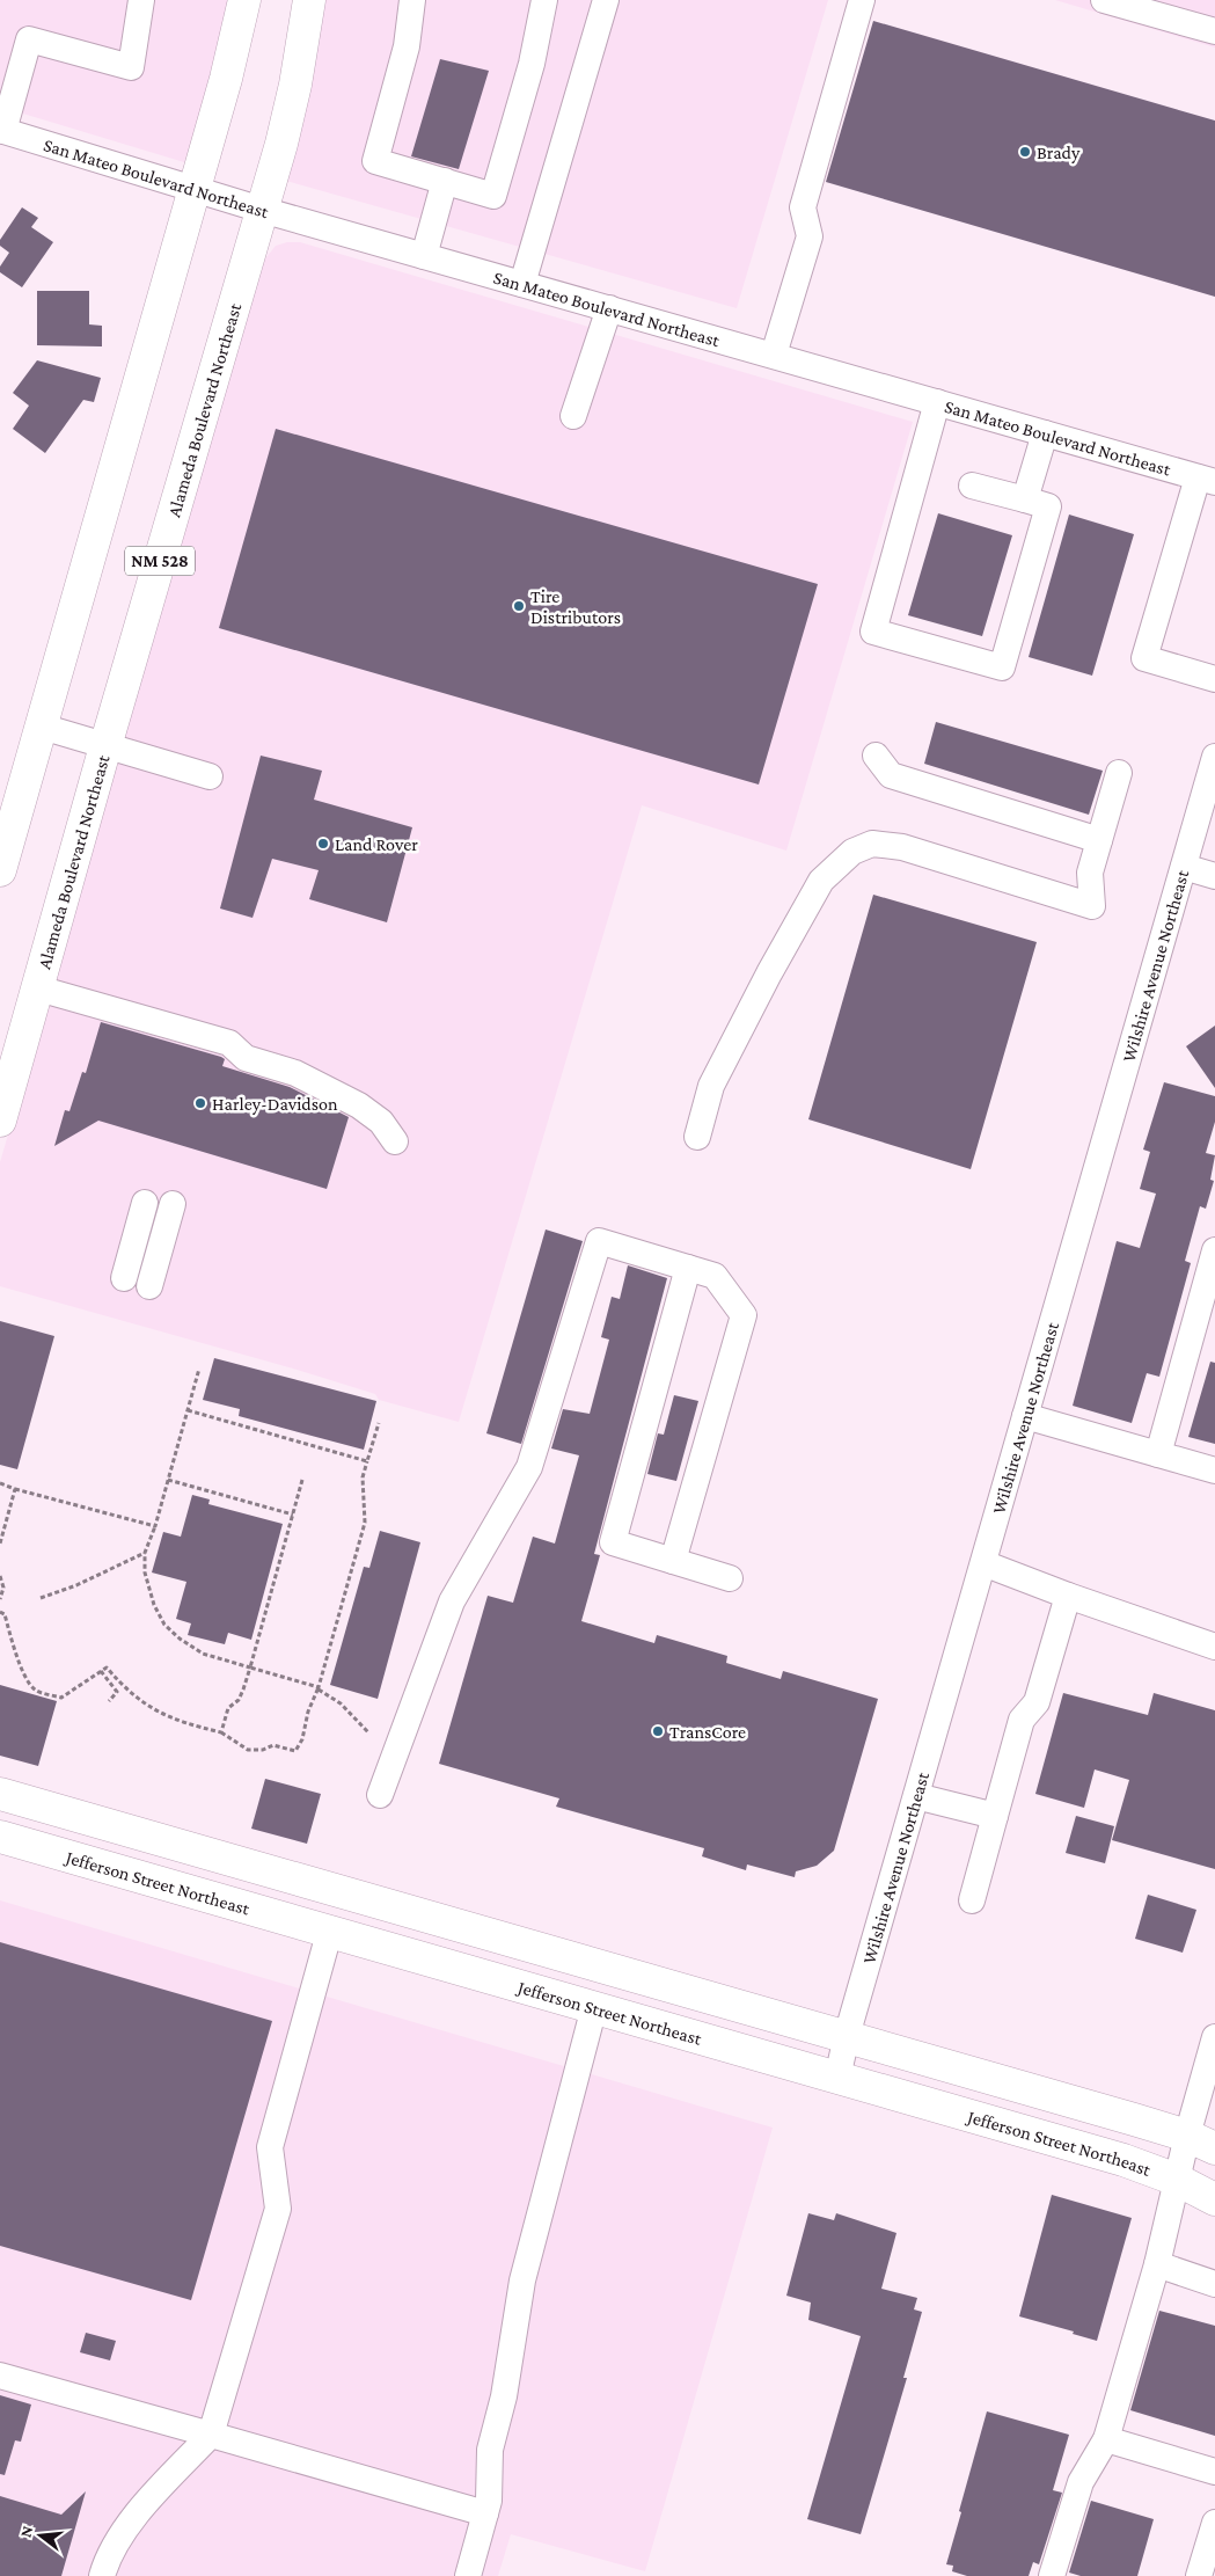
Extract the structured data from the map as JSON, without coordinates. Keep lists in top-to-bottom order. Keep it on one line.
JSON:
{"streets":{"main road":["Alameda Boulevard Northeast","NM 528","Jefferson Street Northeast"],"street":["San Mateo Boulevard Northeast","Wilshire Avenue Northeast"]},"crossings":[["San Mateo Boulevard Northeast","Alameda Boulevard Northeast"],["Wilshire Avenue Northeast","Jefferson Street Northeast"]],"places":["Brady","Tire Distributors","Land Rover","Harley-Davidson","TransCore"],"north":"left"}
